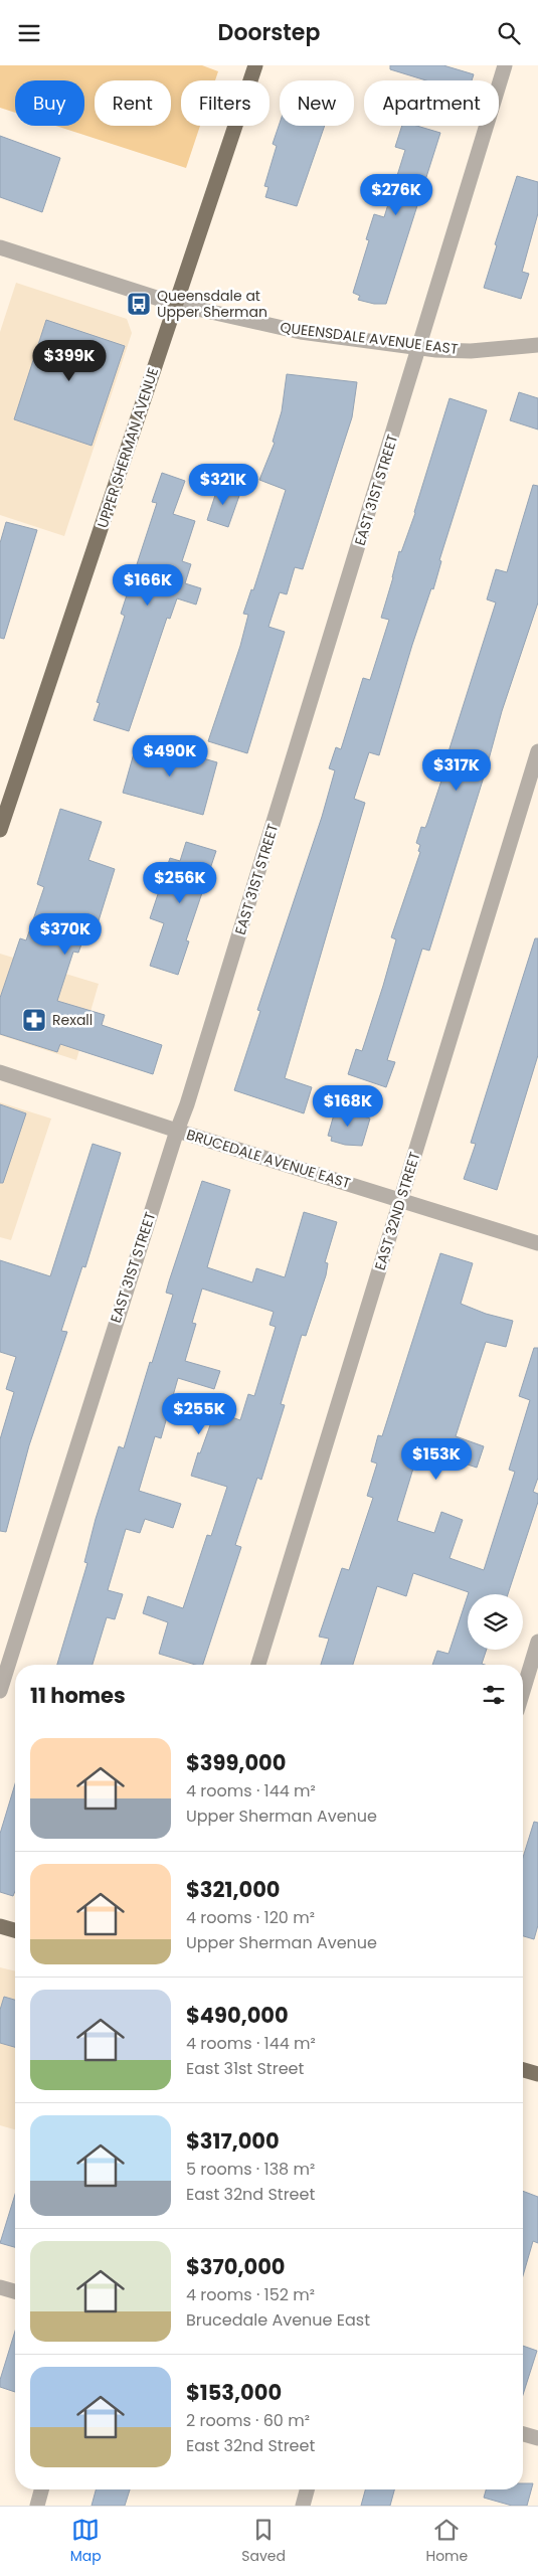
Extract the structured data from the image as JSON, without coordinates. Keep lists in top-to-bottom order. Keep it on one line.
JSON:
{"streets":{"main road":["UPPER SHERMAN AVENUE"],"street":["QUEENSDALE AVENUE EAST","EAST 31ST STREET","BRUCEDALE AVENUE EAST","EAST 32ND STREET"]},"crossings":[["QUEENSDALE AVENUE EAST","UPPER SHERMAN AVENUE"],["QUEENSDALE AVENUE EAST","EAST 31ST STREET"],["EAST 31ST STREET","BRUCEDALE AVENUE EAST"],["BRUCEDALE AVENUE EAST","EAST 32ND STREET"]],"places":{"bus stop":["Queensdale at Upper Sherman"],"pharmacy":["Rexall"]},"page":{"header":"Doorstep","chip":["Buy","Rent","Filters","New","Apartment"],"price":["$276K","$399K","$321K","$166K","$490K","$317K","$256K","$370K","$168K","$255K","$153K"],"heading":"11 homes","list":[{"name":"$399,000","note":"4 rooms · 144 m² · Upper Sherman Avenue"},{"name":"$321,000","note":"4 rooms · 120 m² · Upper Sherman Avenue"},{"name":"$490,000","note":"4 rooms · 144 m² · East 31st Street"},{"name":"$317,000","note":"5 rooms · 138 m² · East 32nd Street"},{"name":"$370,000","note":"4 rooms · 152 m² · Brucedale Avenue East"},{"name":"$153,000","note":"2 rooms · 60 m² · East 32nd Street"}],"tabs":["Map","Saved","Home"]}}
